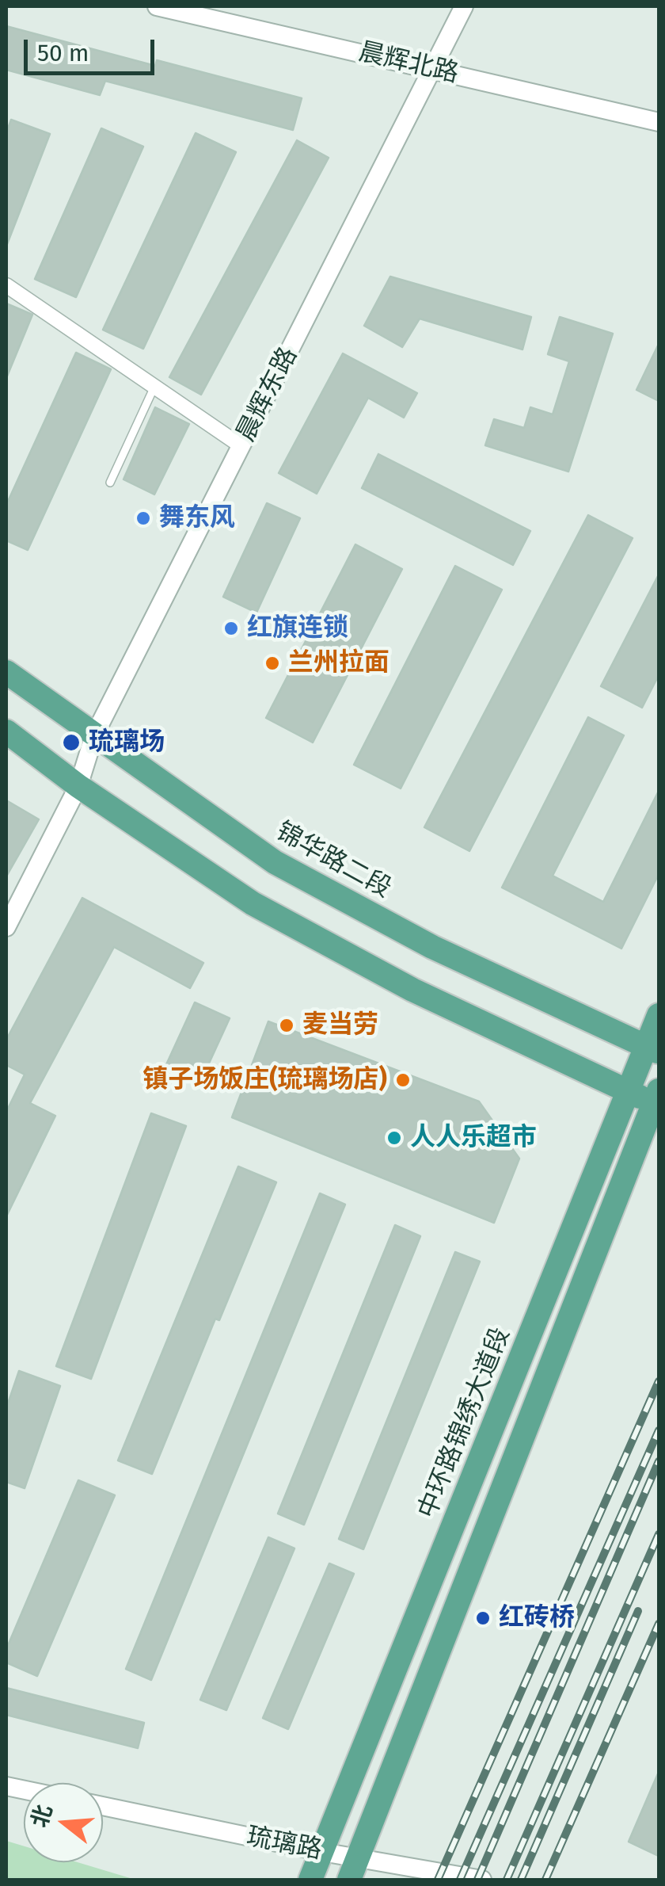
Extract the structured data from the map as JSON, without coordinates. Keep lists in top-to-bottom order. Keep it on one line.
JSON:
{"streets":{"main road":["锦华路二段","中环路锦绣大道段"],"street":["晨辉北路","晨辉东路","琉璃路"]},"crossings":[["晨辉北路","晨辉东路"],["晨辉东路","锦华路二段"],["锦华路二段","中环路锦绣大道段"],["中环路锦绣大道段","琉璃路"]],"places":["舞东风","红旗连锁","兰州拉面","琉璃场","麦当劳","镇子场饭庄(琉璃场店)","人人乐超市","红砖桥"],"scale_bar":"50 m","north":"left"}
